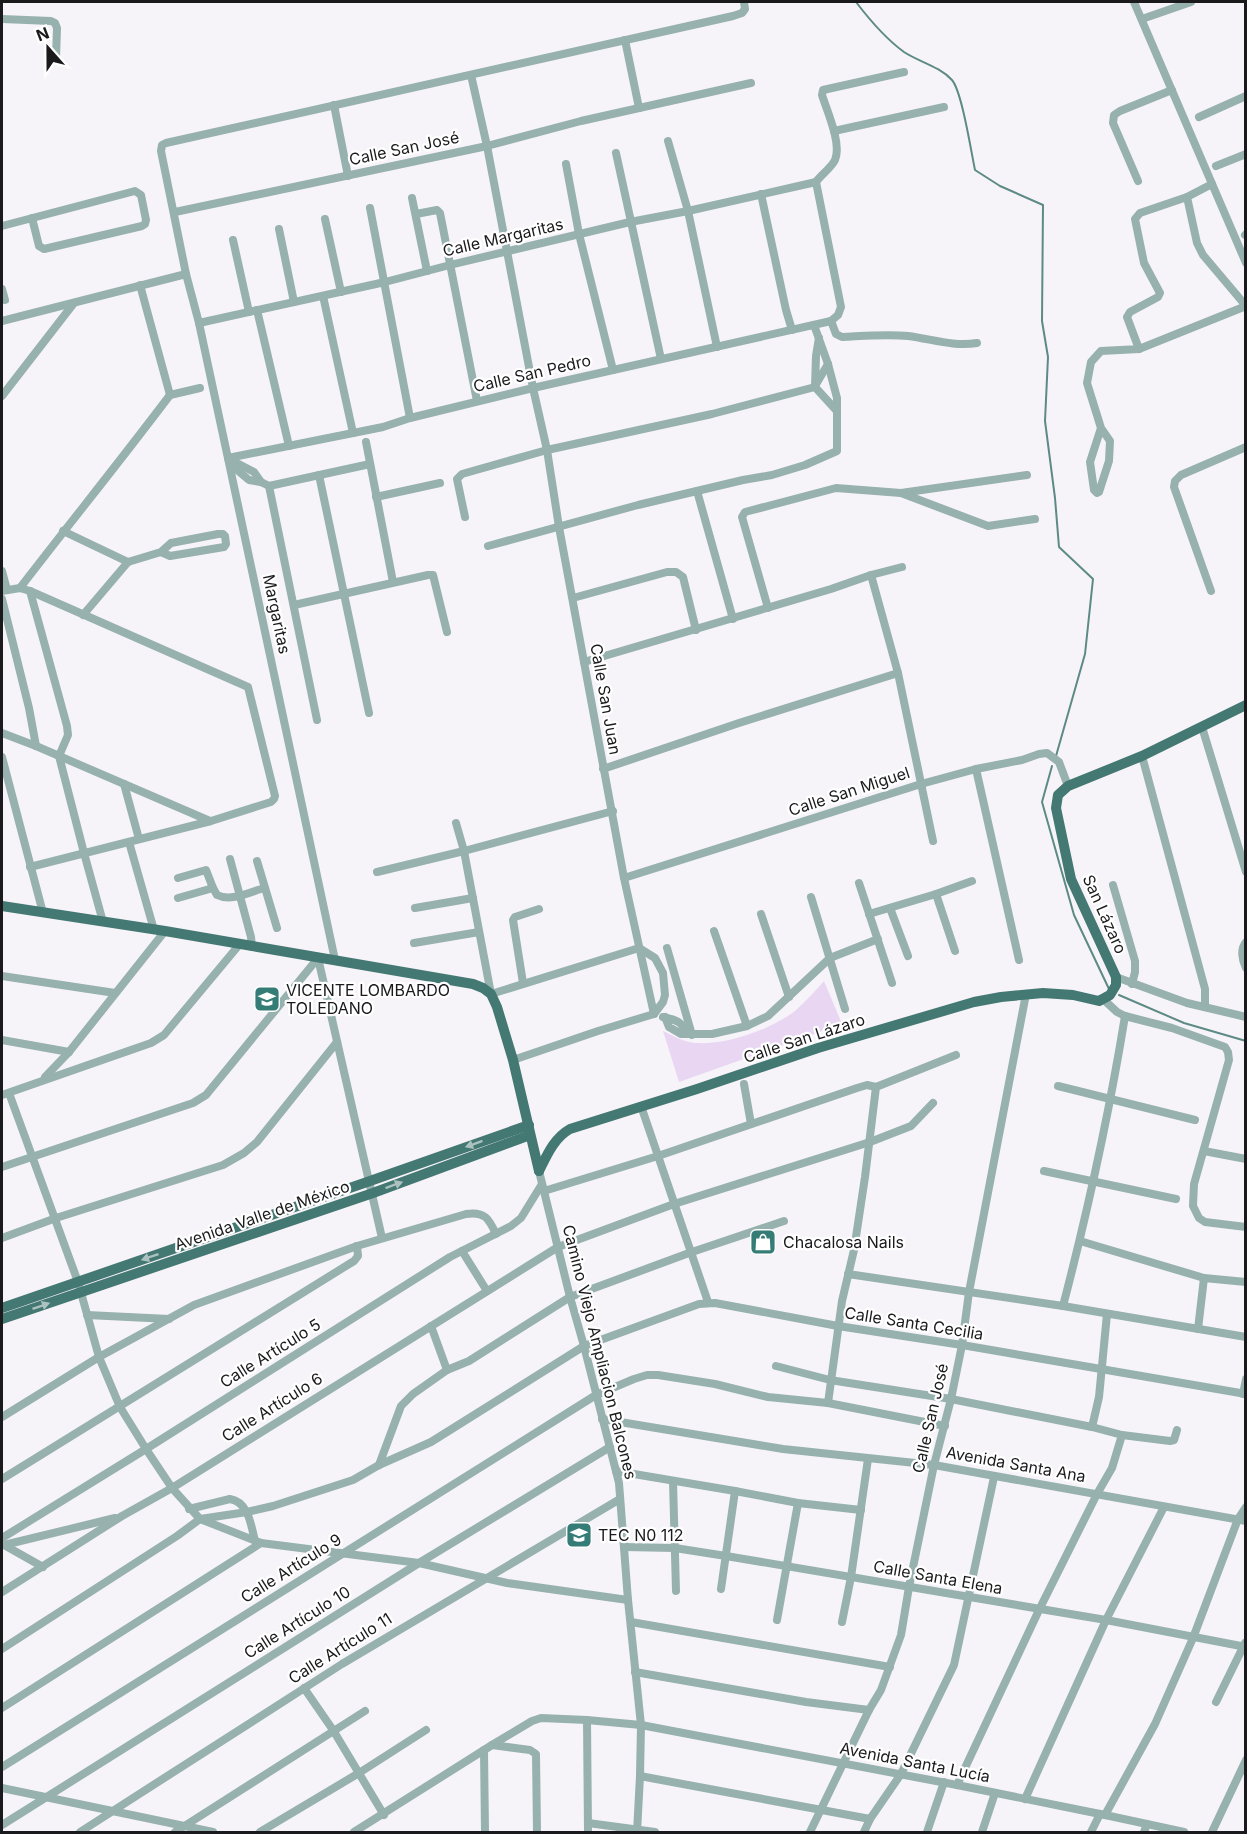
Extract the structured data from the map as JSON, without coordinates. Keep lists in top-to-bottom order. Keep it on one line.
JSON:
{"streets":{"main road":["San Lázaro","Calle San Lázaro","Avenida Valle de México","Camino Viejo Ampliacion Balcones"],"street":["Calle San José","Calle Margaritas","Calle San Pedro","Margaritas","Calle San Juan","Calle San Miguel","Calle Santa Cecilia","Calle Artículo 5","Calle Artículo 6","Avenida Santa Ana","Calle Artículo 9","Calle Santa Elena","Calle Artículo 10","Calle Artículo 11","Avenida Santa Lucía"]},"crossings":[["Calle San José","Margaritas"],["Calle San José","Calle San Juan"],["Calle San José","Calle San Lázaro"],["Calle San José","Calle Santa Cecilia"],["Calle San José","Avenida Santa Ana"],["Calle San José","Calle Artículo 9"],["Calle San José","Calle Santa Elena"],["Calle San José","Avenida Santa Lucía"],["Calle Margaritas","Margaritas"],["Calle Margaritas","Calle San Juan"],["Calle San Pedro","Margaritas"],["Calle San Pedro","Calle San Juan"],["Calle San Juan","Calle San Miguel"],["Calle San Miguel","San Lázaro"],["San Lázaro","Calle San Lázaro"],["Calle San Lázaro","Camino Viejo Ampliacion Balcones"],["Avenida Valle de México","Camino Viejo Ampliacion Balcones"],["Calle Santa Cecilia","Camino Viejo Ampliacion Balcones"],["Camino Viejo Ampliacion Balcones","Calle Artículo 5"],["Camino Viejo Ampliacion Balcones","Calle Artículo 6"],["Camino Viejo Ampliacion Balcones","Avenida Santa Ana"],["Camino Viejo Ampliacion Balcones","Calle Artículo 9"],["Camino Viejo Ampliacion Balcones","Calle Santa Elena"],["Camino Viejo Ampliacion Balcones","Calle Artículo 10"],["Camino Viejo Ampliacion Balcones","Calle Artículo 11"],["Camino Viejo Ampliacion Balcones","Avenida Santa Lucía"]],"places":{"school or university":["VICENTE LOMBARDO TOLEDANO","TEC N0 112"],"shop":["Chacalosa Nails"]},"north":"top"}
